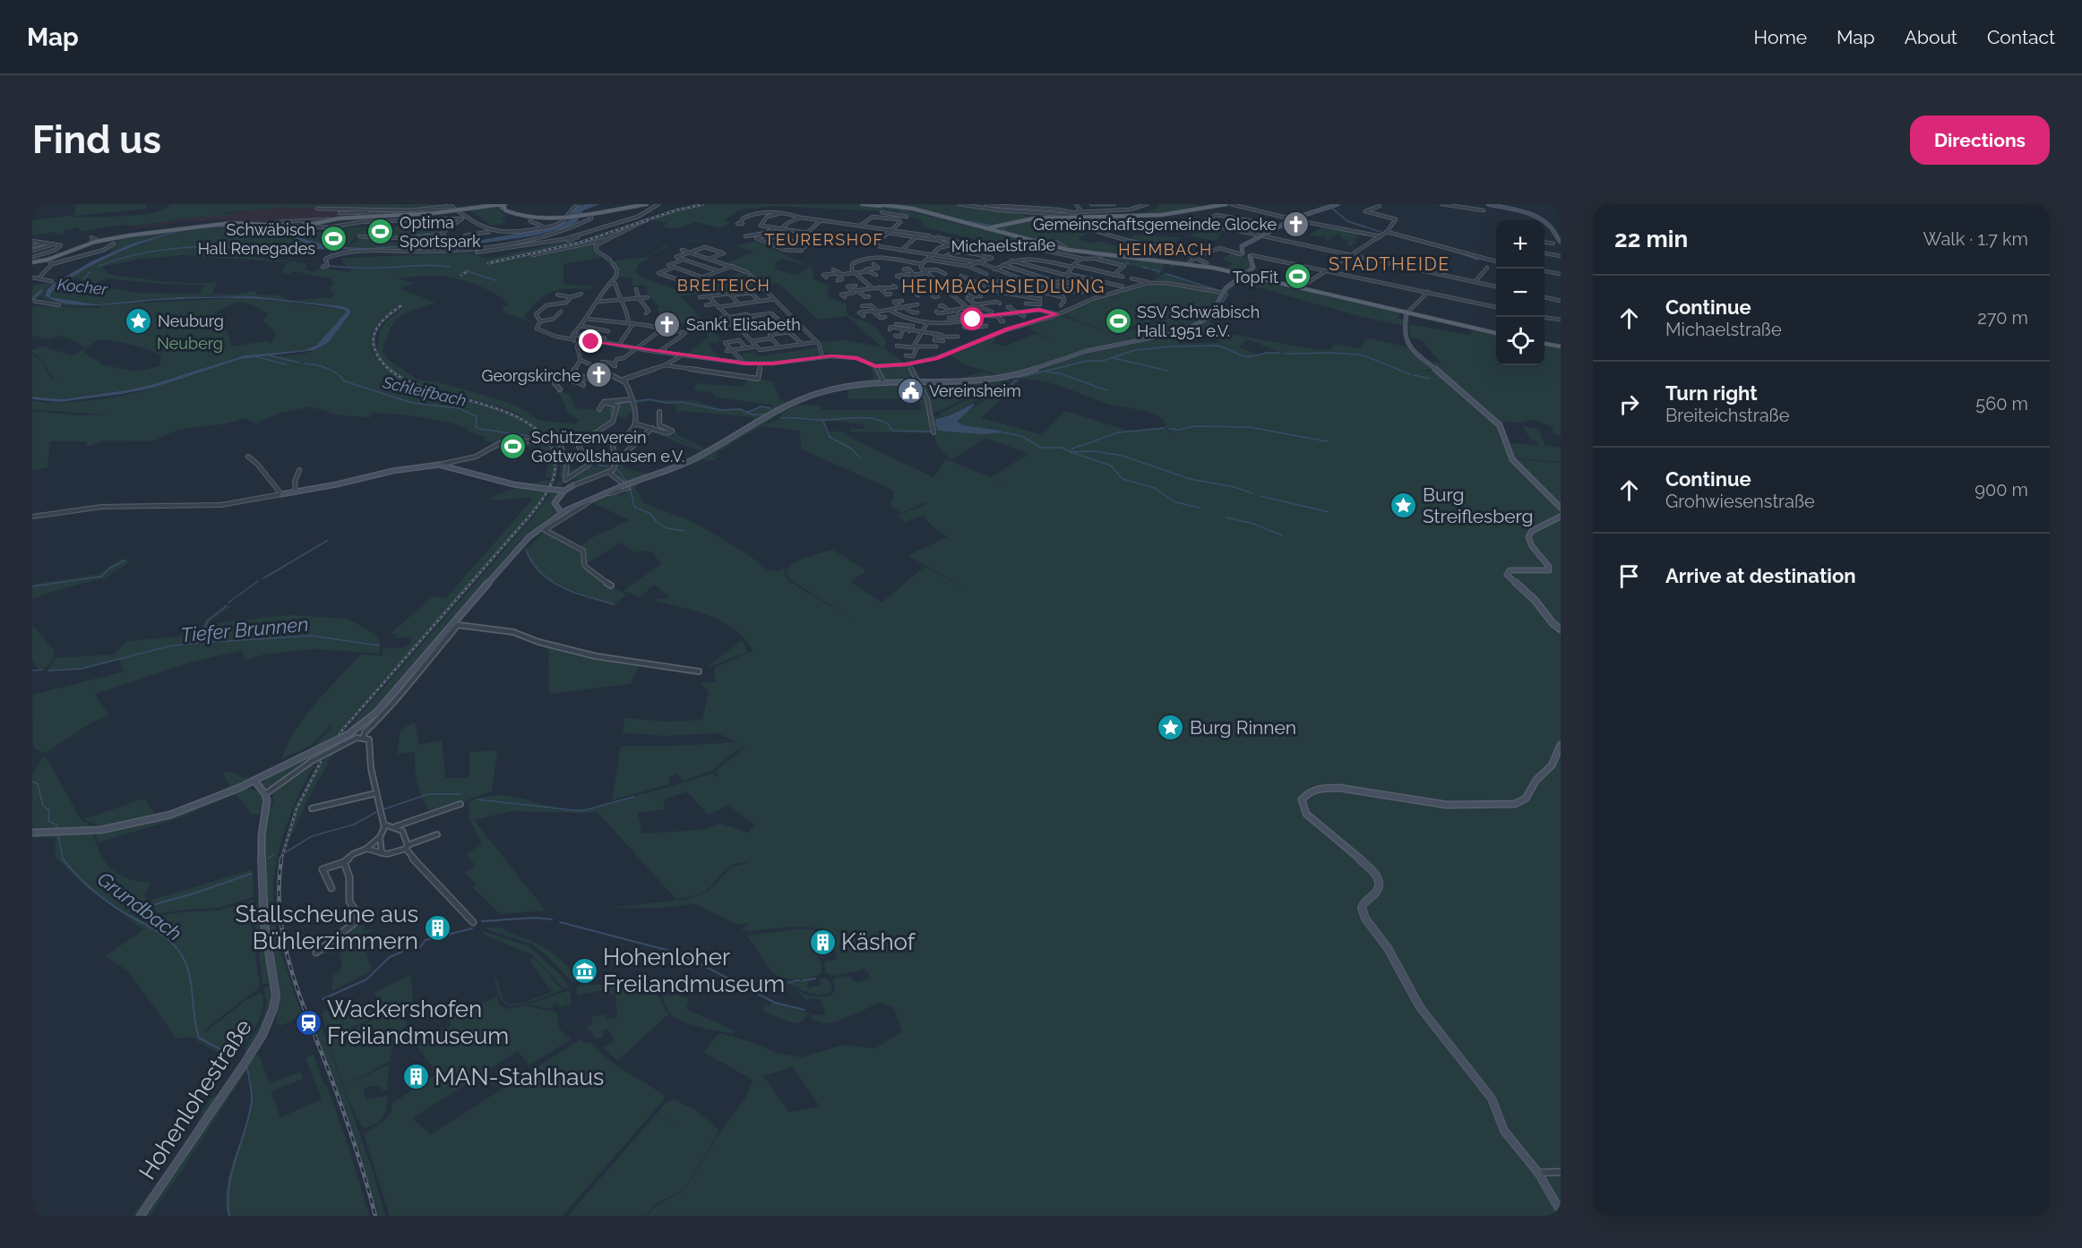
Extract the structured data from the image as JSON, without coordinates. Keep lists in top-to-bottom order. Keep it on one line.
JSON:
{"streets":{"street":["Michaelstraße","Hohenlohestraße"]},"districts":["TEURERSHOF","HEIMBACH","STADTHEIDE","BREITEICH","HEIMBACHSIEDLUNG"],"water":["Kocher","Schleifbach","Tiefer Brunnen","Grundbach"],"parks":["Neuberg"],"places":{"church":["Gemeinschaftsgemeinde Glocke","Sankt Elisabeth","Georgskirche"],"sports":["Optima Sportspark","Schwäbisch Hall Renegades","TopFit","SSV Schwäbisch Hall 1951 e.V.","Schützenverein Gottwollshausen e.V."],"place":["Neuburg","Burg Streiflesberg","Burg Rinnen"],"public building":["Vereinsheim"],"building":["Stallscheune aus Bühlerzimmern","Käshof","MAN-Stahlhaus"],"museum":["Hohenloher Freilandmuseum"],"station":["Wackershofen Freilandmuseum"]},"page":{"header":"Map","nav":["Home","Map","About","Contact"],"buttons":"Directions","title":"Find us","heading":["22 min","Walk · 1.7 km"],"map_buttons":["+","−"],"list":[["Continue","Michaelstraße","270 m"],["Turn right","Breiteichstraße","560 m"],["Continue","Grohwiesenstraße","900 m"],"Arrive at destination"]}}
